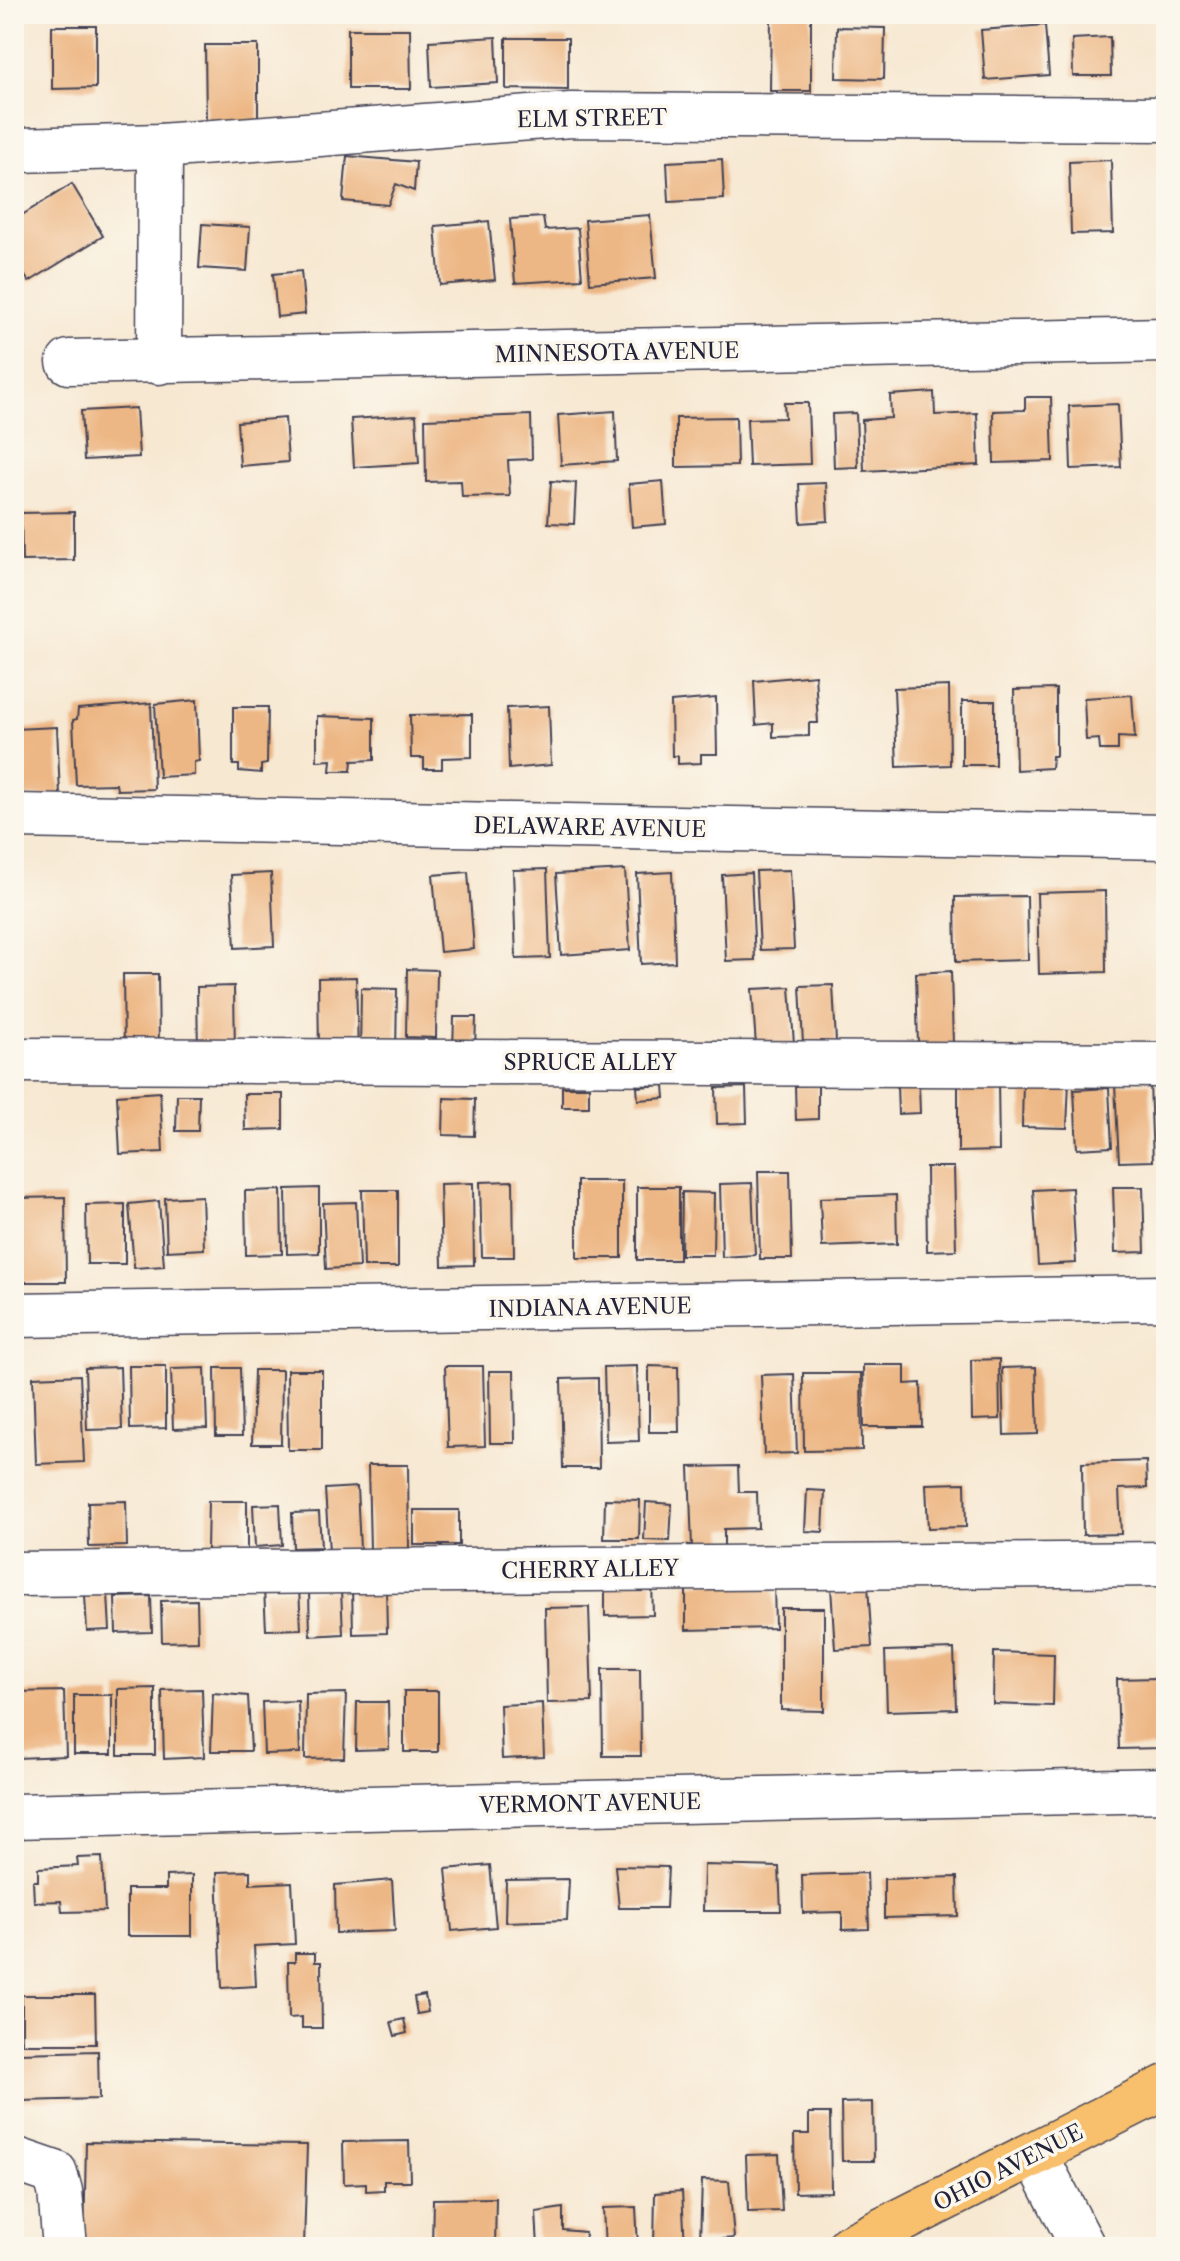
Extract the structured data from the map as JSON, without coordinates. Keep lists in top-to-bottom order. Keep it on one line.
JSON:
{"streets":{"main road":["OHIO AVENUE"],"street":["ELM STREET","MINNESOTA AVENUE","DELAWARE AVENUE","SPRUCE ALLEY","INDIANA AVENUE","CHERRY ALLEY","VERMONT AVENUE"]}}
